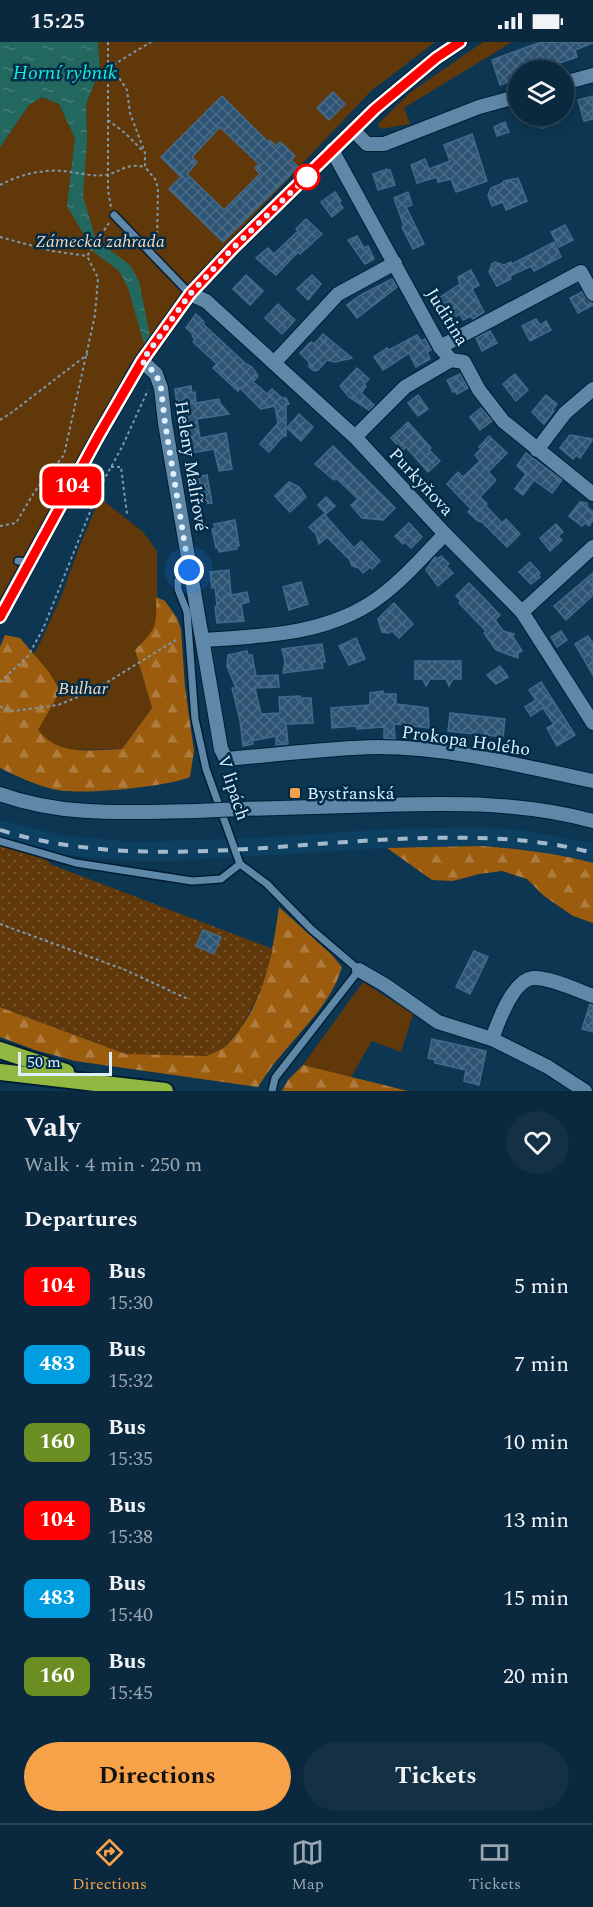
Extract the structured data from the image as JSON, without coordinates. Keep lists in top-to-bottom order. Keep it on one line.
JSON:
{"streets":{"street":["Juditina","Heleny Malířové","Purkyňova","Prokopa Holého"],"lane":["V lipách"]},"crossings":[["Heleny Malířové","Prokopa Holého"],["Heleny Malířové","V lipách"]],"water":["Horní rybník"],"parks":["Zámecká zahrada","Bulhar"],"places":{"transit":["Bystřanská"]},"lines":["bus line 104"],"scale_bar":"50 m","page":{"status":"15:25","on_map":"104","scale":"50 m","heading":[["Valy","Walk · 4 min · 250 m"],"Departures"],"list":[{"mark":"104","name":"Bus","note":"15:30","value":"5 min"},{"mark":"483","name":"Bus","note":"15:32","value":"7 min"},{"mark":"160","name":"Bus","note":"15:35","value":"10 min"},{"mark":"104","name":"Bus","note":"15:38","value":"13 min"},{"mark":"483","name":"Bus","note":"15:40","value":"15 min"},{"mark":"160","name":"Bus","note":"15:45","value":"20 min"}],"buttons":["Directions","Tickets"],"tabs":["Directions","Map","Tickets"]}}
